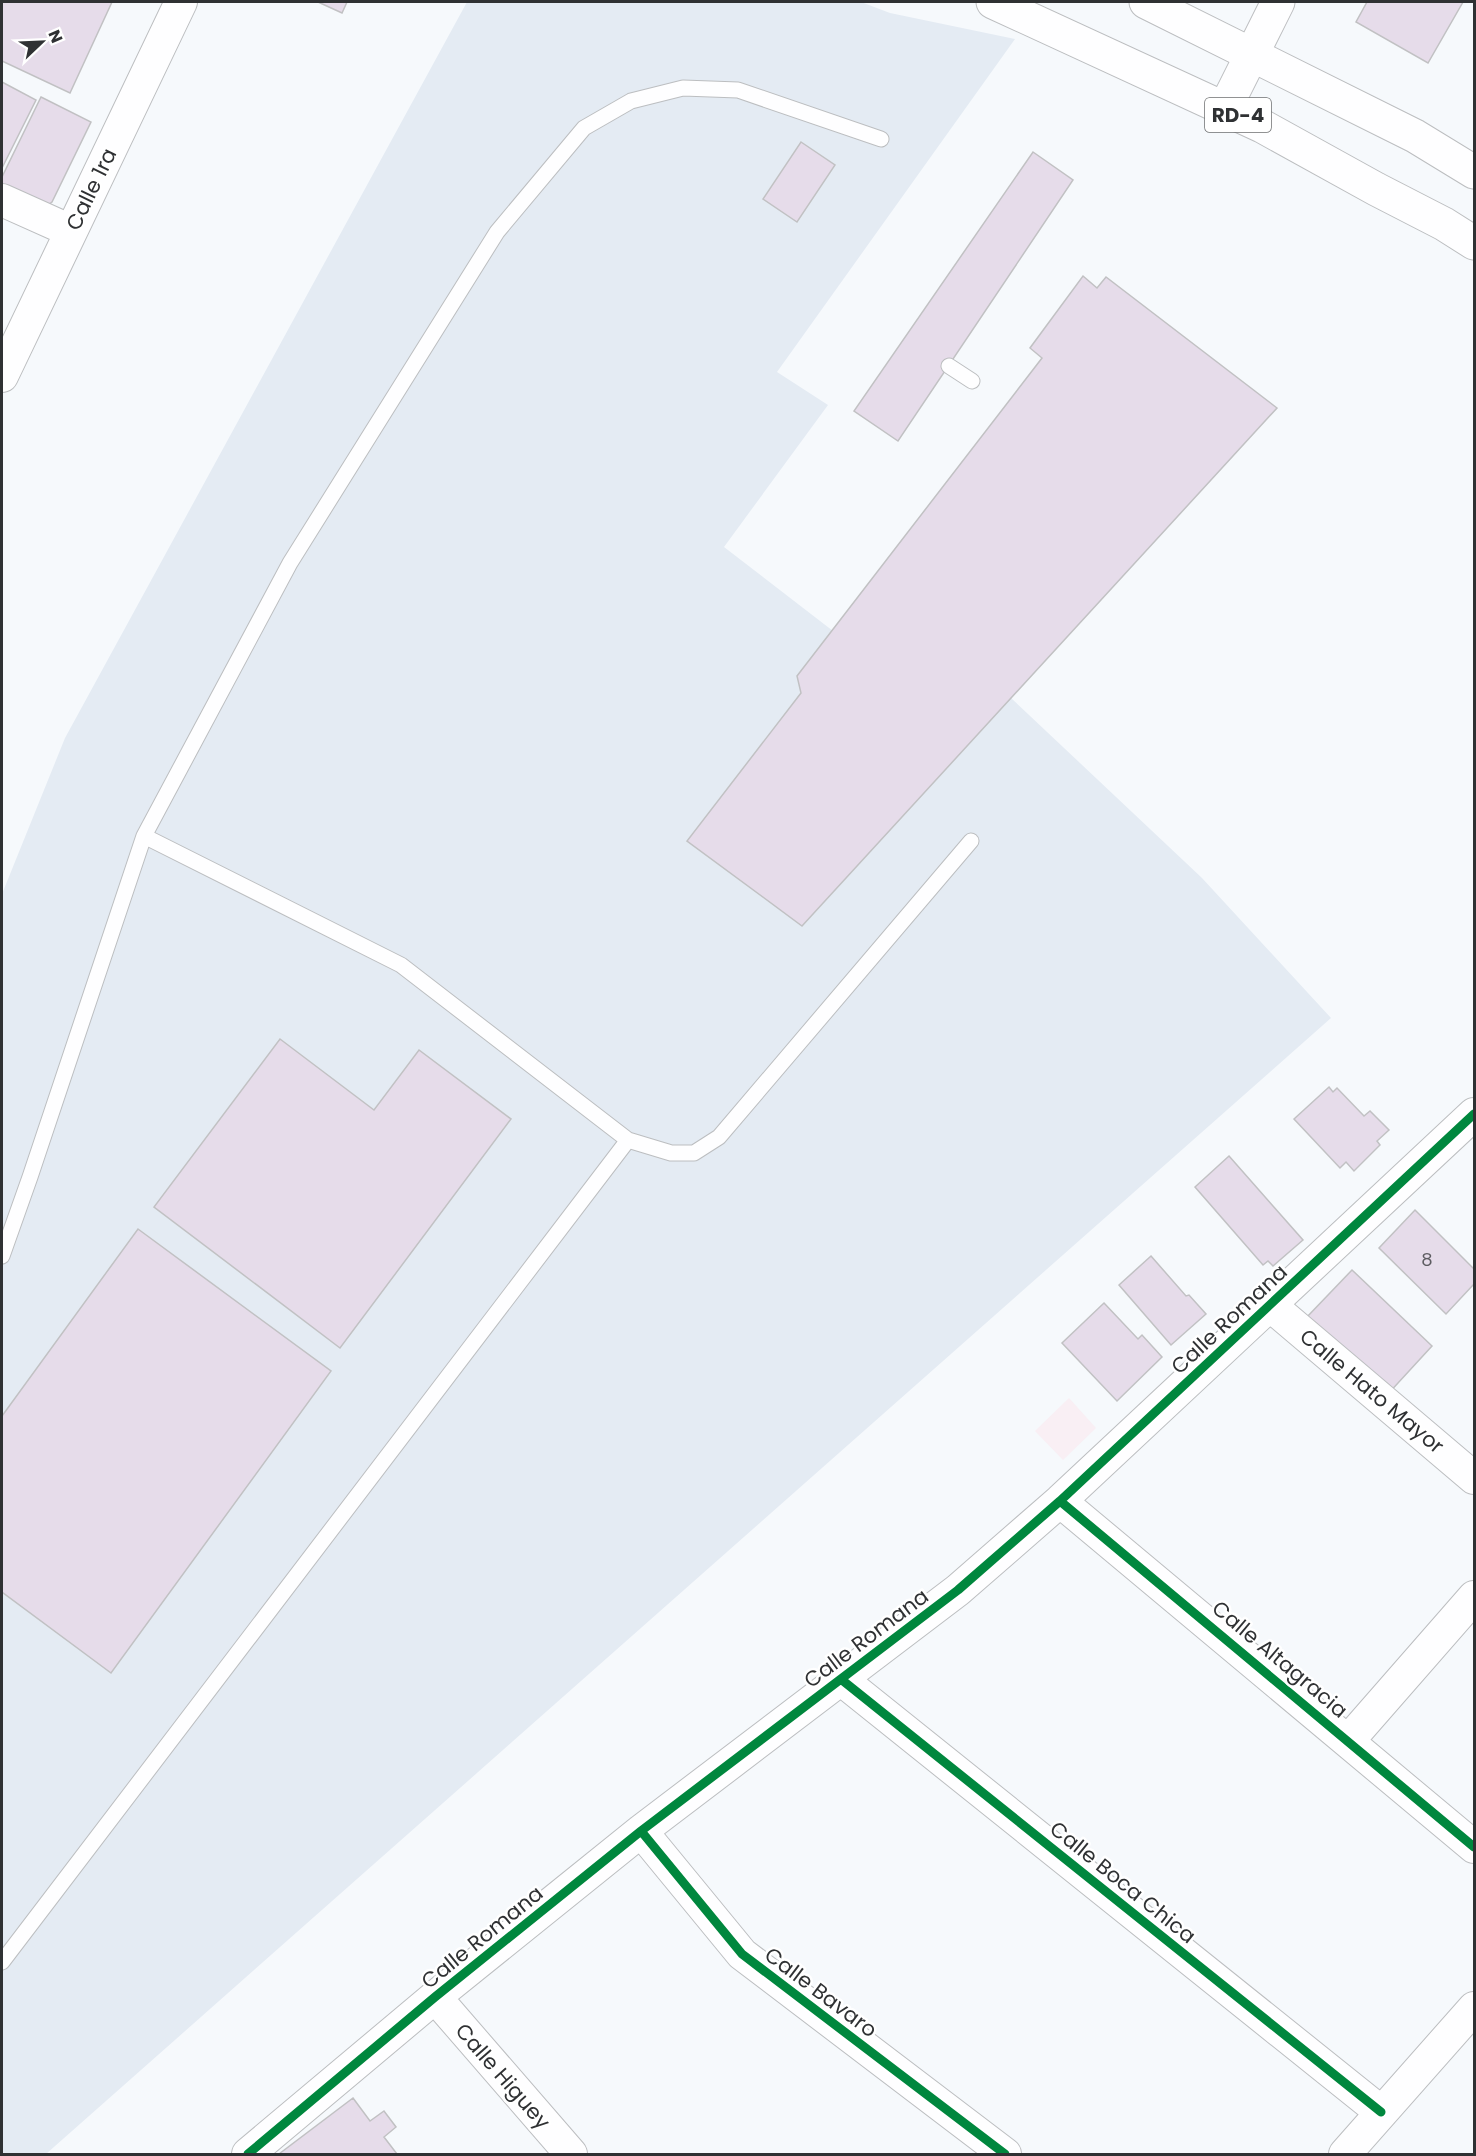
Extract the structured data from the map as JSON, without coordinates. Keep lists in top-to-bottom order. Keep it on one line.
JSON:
{"streets":{"main road":["RD-4"],"street":["Calle 1ra","Calle Romana","Calle Hato Mayor","Calle Altagracia","Calle Boca Chica","Calle Bavaro","Calle Higuey"]},"crossings":[["Calle Romana","Calle Hato Mayor"],["Calle Romana","Calle Altagracia"],["Calle Romana","Calle Boca Chica"],["Calle Romana","Calle Bavaro"],["Calle Romana","Calle Higuey"]],"house_numbers":["8"],"north":"top right"}
